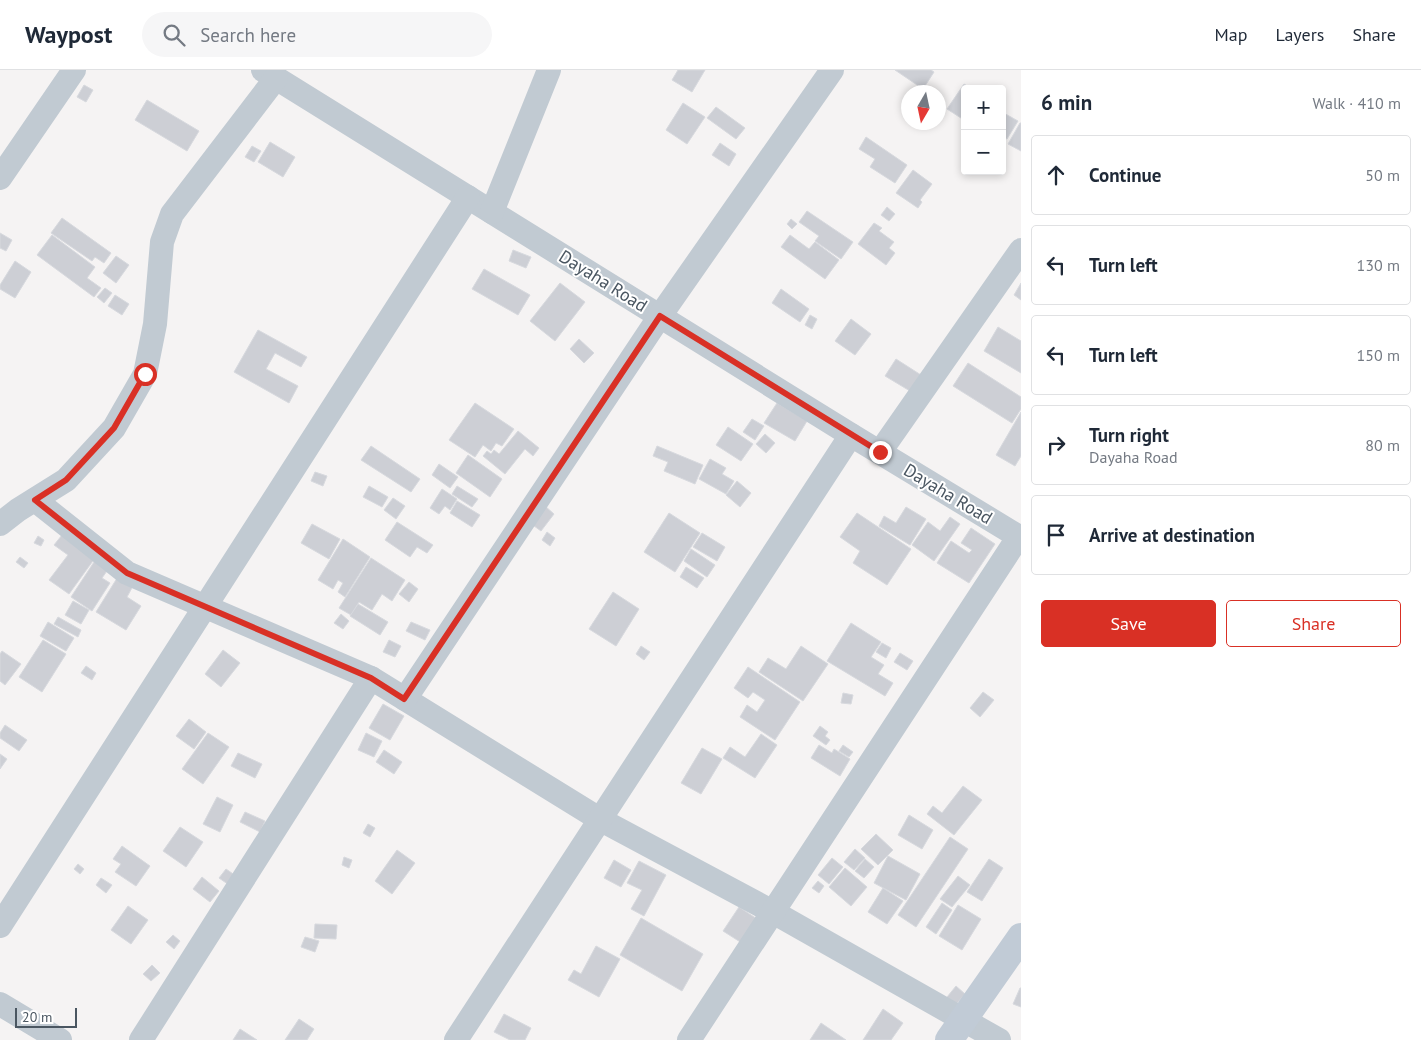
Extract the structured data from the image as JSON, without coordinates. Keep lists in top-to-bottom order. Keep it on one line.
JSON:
{"streets":{"street":["Dayaha Road"]},"scale_bar":"20 m","north":"bottom","page":{"header":"Waypost","search":"Search here","nav":["Map","Layers","Share"],"heading":["6 min","Walk · 410 m"],"map_buttons":["+","−"],"list":[["Continue","50 m"],["Turn left","130 m"],["Turn left","150 m"],["Turn right","Dayaha Road","80 m"],"Arrive at destination"],"buttons":["Save","Share"],"scale":"20 m"}}
